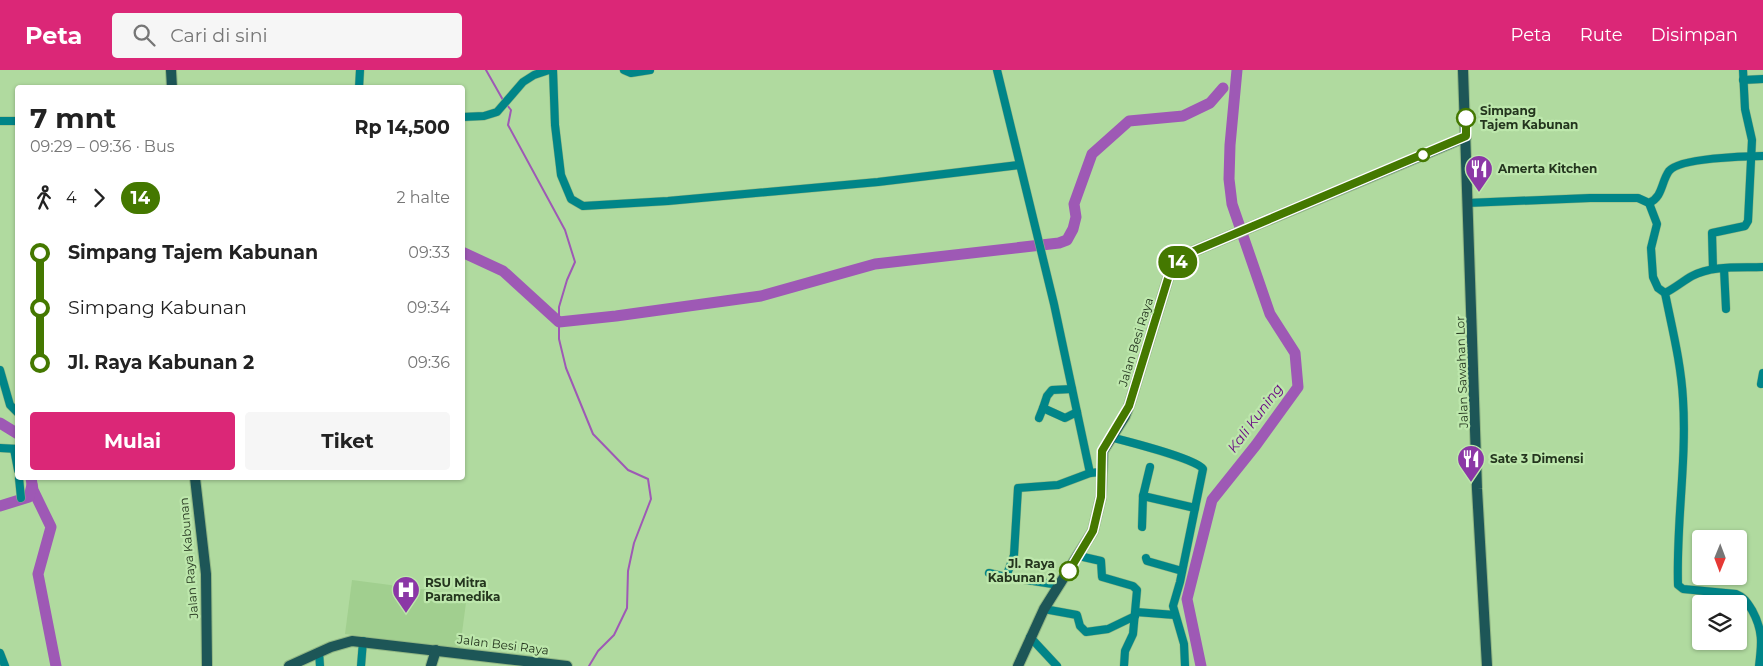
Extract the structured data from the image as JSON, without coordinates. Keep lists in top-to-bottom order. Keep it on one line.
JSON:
{"streets":{"street":["Jalan Besi Raya","Jalan Sawahan Lor","Jalan Raya Kabunan"]},"crossings":[["Jalan Besi Raya","Jalan Sawahan Lor"]],"water":["Kali Kuning"],"places":{"other":["Simpang Tajem Kabunan","Jl. Raya Kabunan 2"],"restaurant":["Amerta Kitchen","Sate 3 Dimensi"],"hospital":["RSU Mitra Paramedika"]},"lines":["bus line 14"],"north":"bottom","page":{"header":"Peta","search":"Cari di sini","nav":["Peta","Rute","Disimpan"],"on_map":"14","heading":["7 mnt","09:29 – 09:36 · Bus","Rp 14,500"],"legs":["4","14","2 halte"],"list":[{"name":"Simpang Tajem Kabunan","value":"09:33"},{"name":"Simpang Kabunan","value":"09:34"},{"name":"Jl. Raya Kabunan 2","value":"09:36"}],"buttons":["Mulai","Tiket"]}}
